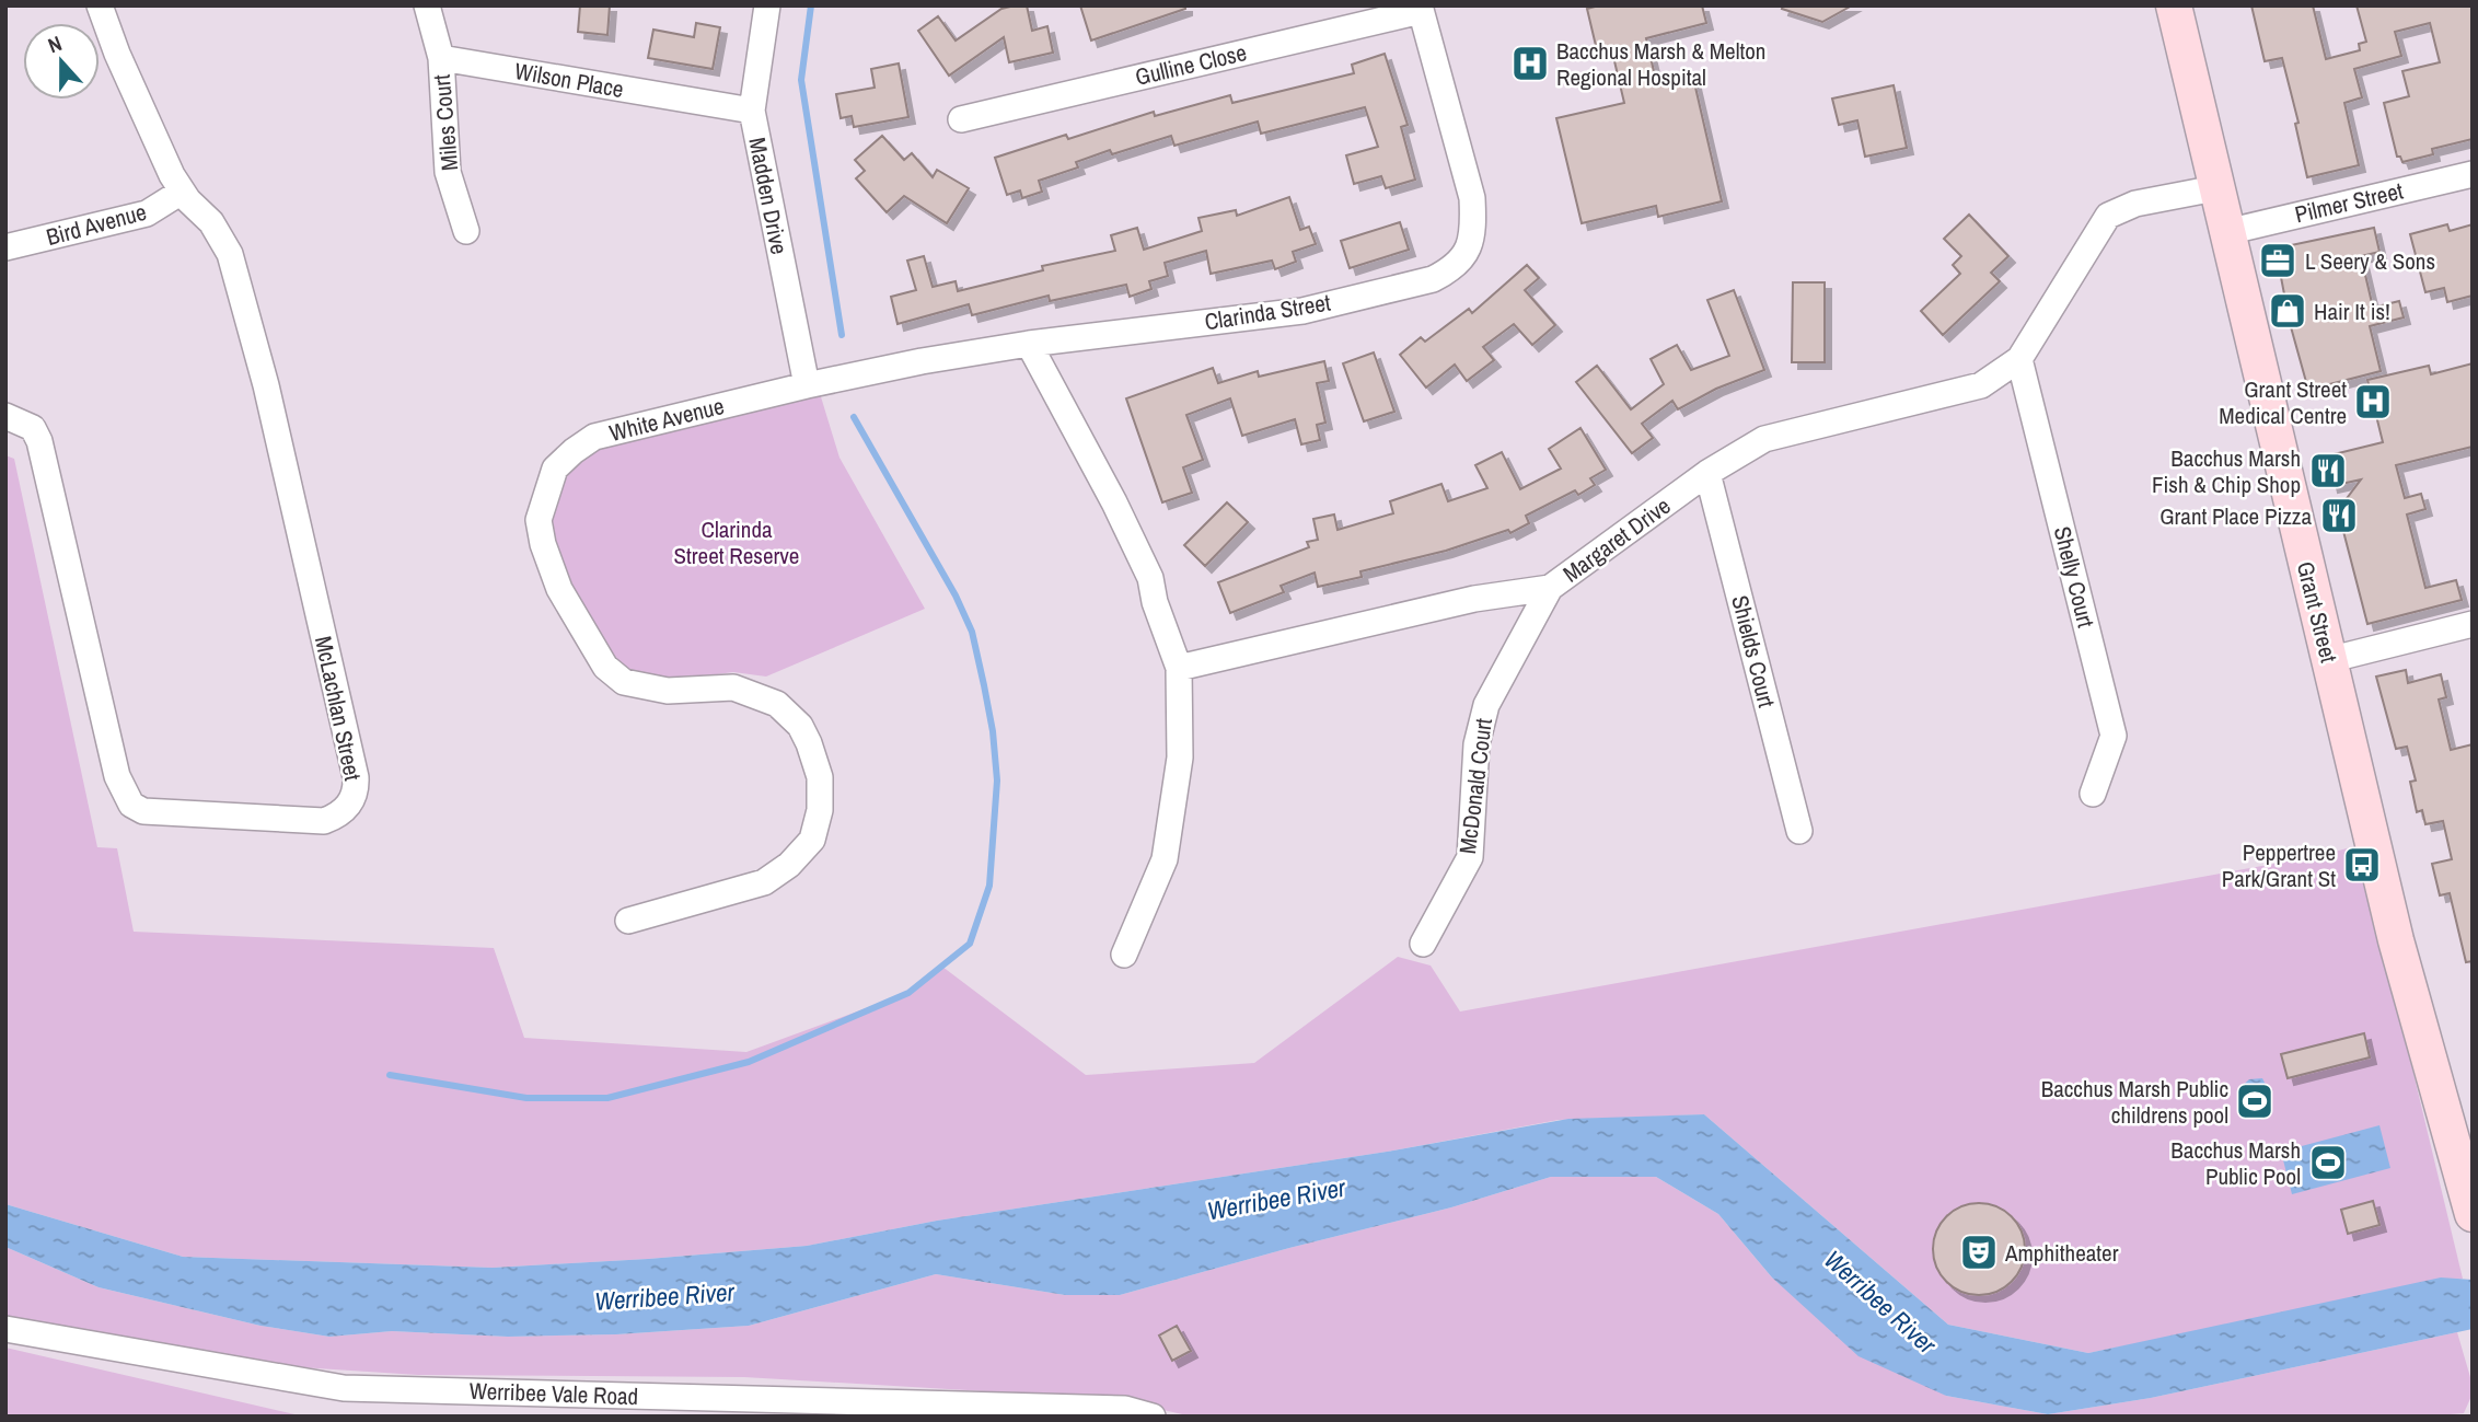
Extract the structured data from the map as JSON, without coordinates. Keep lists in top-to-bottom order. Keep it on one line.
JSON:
{"streets":{"main road":["Grant Street"],"street":["Gulline Close","Wilson Place","Miles Court","Madden Drive","Pilmer Street","Bird Avenue","Clarinda Street","White Avenue","Margaret Drive","Shelly Court","Shields Court","McLachlan Street","McDonald Court","Werribee Vale Road"]},"crossings":[["Gulline Close","Clarinda Street"],["Wilson Place","Miles Court"],["Wilson Place","Madden Drive"],["Madden Drive","Clarinda Street"],["Madden Drive","White Avenue"],["Pilmer Street","Grant Street"],["Bird Avenue","McLachlan Street"],["Clarinda Street","White Avenue"],["Margaret Drive","Shelly Court"],["Margaret Drive","Grant Street"],["Margaret Drive","Shields Court"],["Margaret Drive","McDonald Court"]],"water":["Werribee River"],"parks":["Clarinda Street Reserve"],"places":{"hospital":["Bacchus Marsh & Melton Regional Hospital","Grant Street Medical Centre"],"office":["L Seery & Sons"],"shop":["Hair It is!"],"restaurant":["Bacchus Marsh Fish & Chip Shop","Grant Place Pizza"],"bus stop":["Peppertree Park/Grant St"],"sports":["Bacchus Marsh Public childrens pool","Bacchus Marsh Public Pool"],"theatre":["Amphitheater"]},"north":"top"}
